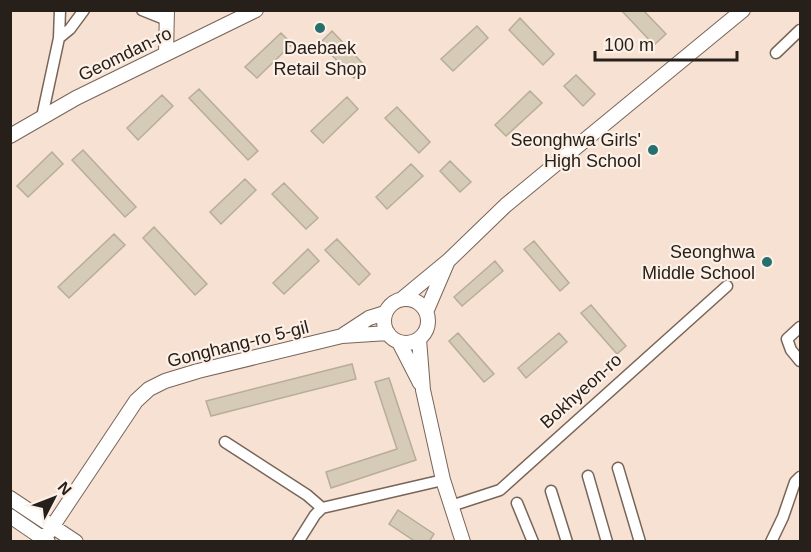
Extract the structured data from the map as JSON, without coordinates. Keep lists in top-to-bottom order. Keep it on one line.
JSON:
{"streets":{"main road":["Geomdan-ro","Gonghang-ro 5-gil"],"street":["Bokhyeon-ro"]},"places":["Daebaek Retail Shop","Seonghwa Girls' High School","Seonghwa Middle School"],"scale_bar":"100 m","north":"top right"}
